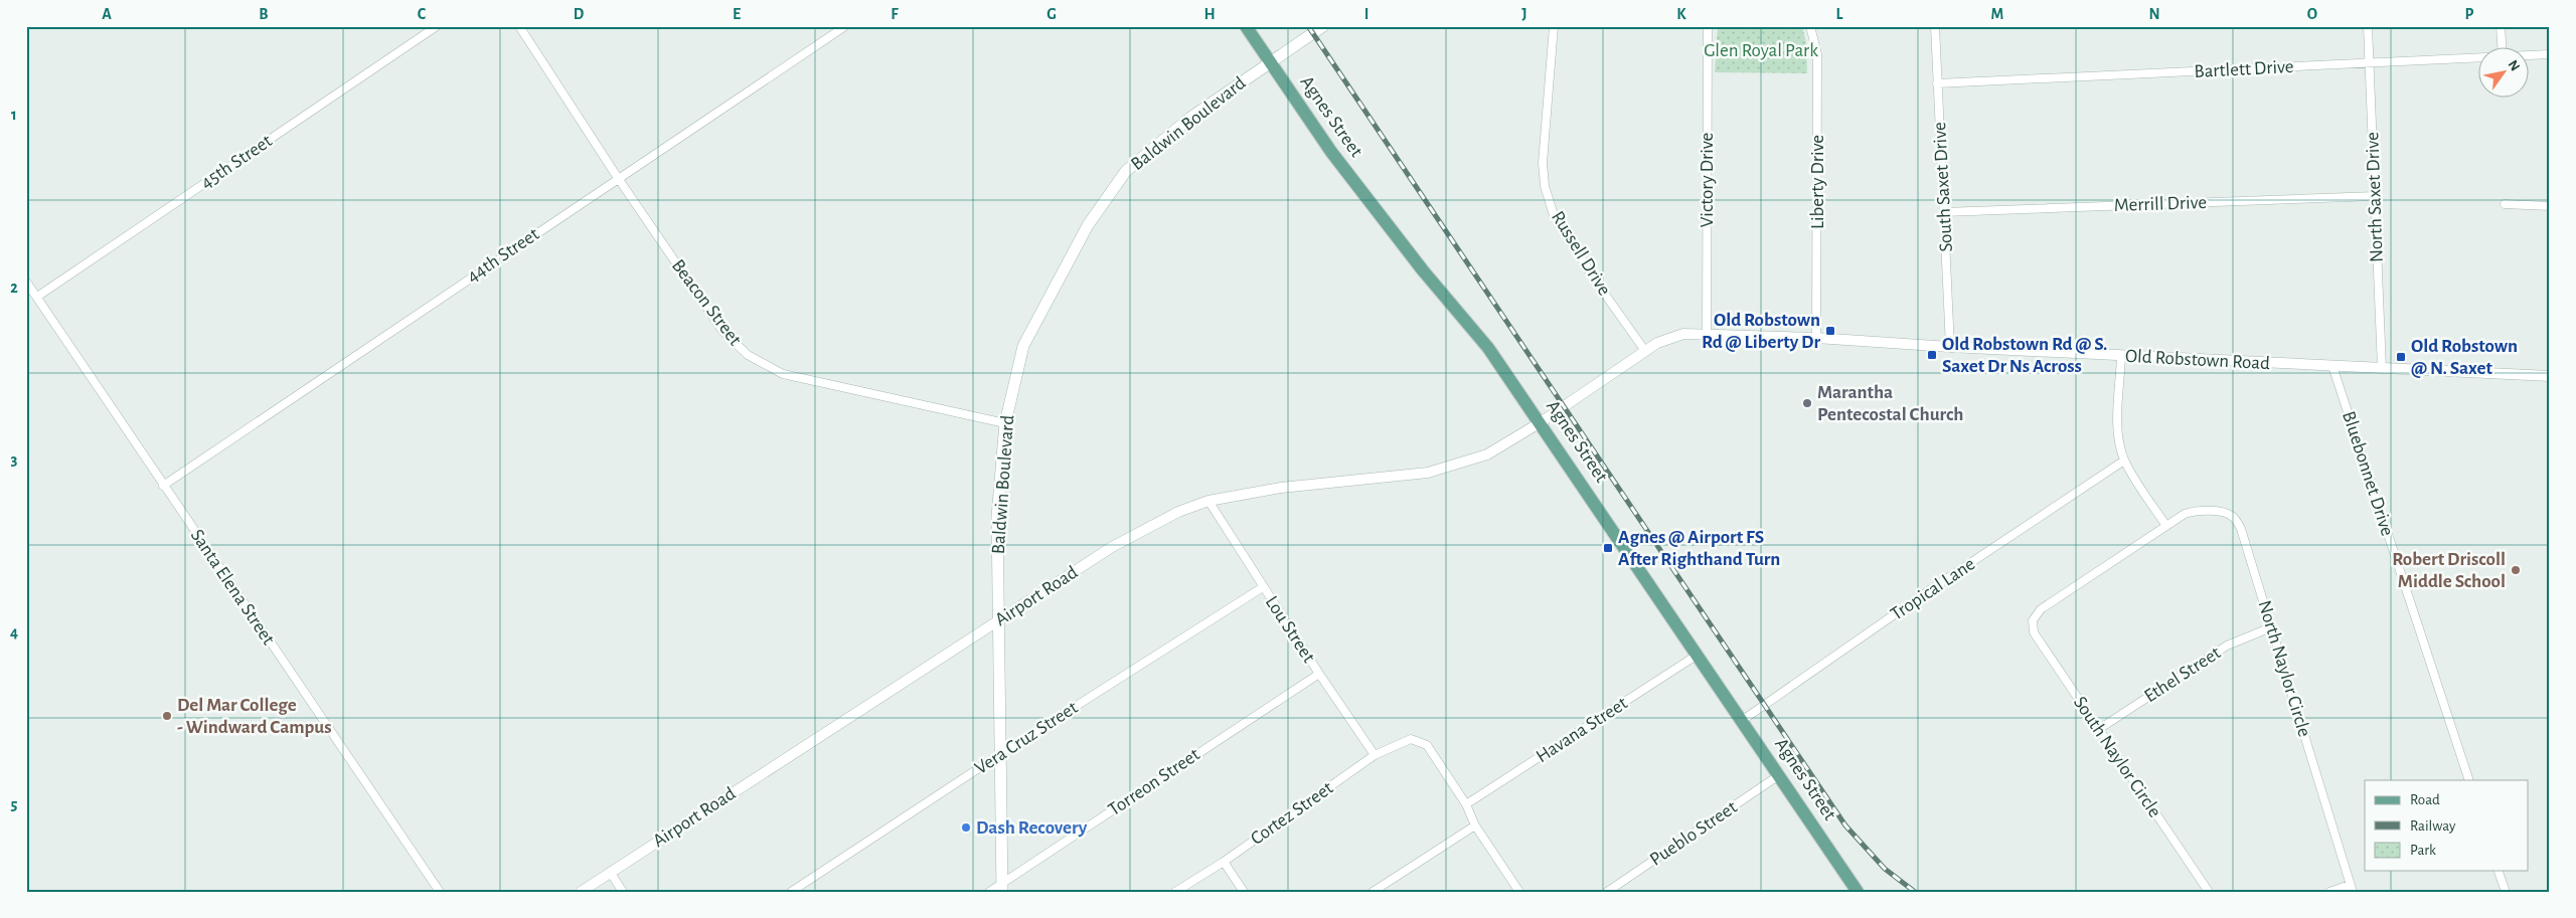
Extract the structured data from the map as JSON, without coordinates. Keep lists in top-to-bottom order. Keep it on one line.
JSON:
{"streets":{"main road":["Agnes Street","Baldwin Boulevard"],"street":["Bartlett Drive","45th Street","Victory Drive","Liberty Drive","South Saxet Drive","North Saxet Drive","Merrill Drive","Russell Drive","44th Street","Beacon Street","Old Robstown Road","Bluebonnet Drive","Santa Elena Street","Tropical Lane","Airport Road","Lou Street","North Naylor Circle","Ethel Street","Havana Street","Vera Cruz Street","South Naylor Circle","Torreon Street","Cortez Street","Pueblo Street"]},"crossings":[["Bartlett Drive","South Saxet Drive"],["Bartlett Drive","North Saxet Drive"],["Agnes Street","Baldwin Boulevard"],["Agnes Street","Old Robstown Road"],["Agnes Street","Tropical Lane"],["Agnes Street","Airport Road"],["Agnes Street","Havana Street"],["Agnes Street","Pueblo Street"],["Baldwin Boulevard","Beacon Street"],["Baldwin Boulevard","Airport Road"],["Baldwin Boulevard","Vera Cruz Street"],["Baldwin Boulevard","Torreon Street"],["45th Street","Santa Elena Street"],["Victory Drive","Old Robstown Road"],["Liberty Drive","Old Robstown Road"],["South Saxet Drive","Merrill Drive"],["South Saxet Drive","Old Robstown Road"],["North Saxet Drive","Merrill Drive"],["North Saxet Drive","Old Robstown Road"],["Russell Drive","Old Robstown Road"],["44th Street","Beacon Street"],["44th Street","Santa Elena Street"],["Old Robstown Road","Bluebonnet Drive"],["Old Robstown Road","Airport Road"],["Airport Road","Lou Street"],["Lou Street","Vera Cruz Street"],["Lou Street","Torreon Street"],["Lou Street","Cortez Street"],["North Naylor Circle","Ethel Street"],["North Naylor Circle","South Naylor Circle"],["Ethel Street","South Naylor Circle"],["Havana Street","Cortez Street"]],"parks":["Glen Royal Park"],"places":{"transit":["Old Robstown Rd @ Liberty Dr","Old Robstown Rd @ S. Saxet Dr Ns Across","Old Robstown @ N. Saxet","Agnes @ Airport FS After Righthand Turn"],"other":["Marantha Pentecostal Church","Robert Driscoll Middle School","Del Mar College - Windward Campus","Dash Recovery"]},"legend":["Road","Railway","Park"],"north":"top right","grid":{"columns":["A","B","C","D","E","F","G","H","I","J","K","L","M","N","O","P"],"rows":["1","2","3","4","5"]}}
